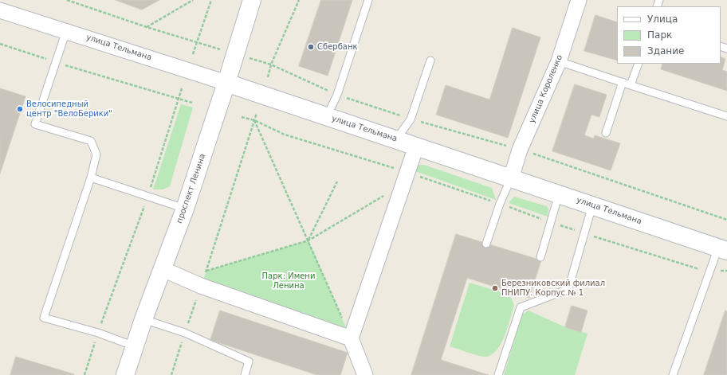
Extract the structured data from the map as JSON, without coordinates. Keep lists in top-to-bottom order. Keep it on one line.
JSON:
{"streets":{"main road":["улица Тельмана","проспект Ленина"],"street":["улица Короленко"]},"crossings":[["улица Тельмана","улица Короленко"],["улица Тельмана","проспект Ленина"]],"parks":["Парк: Имени Ленина"],"places":["Сбербанк","Велосипедный центр \"ВелоБерики\"","Березниковский филиал ПНИПУ. Корпус № 1"],"legend":["Улица","Парк","Здание"]}
